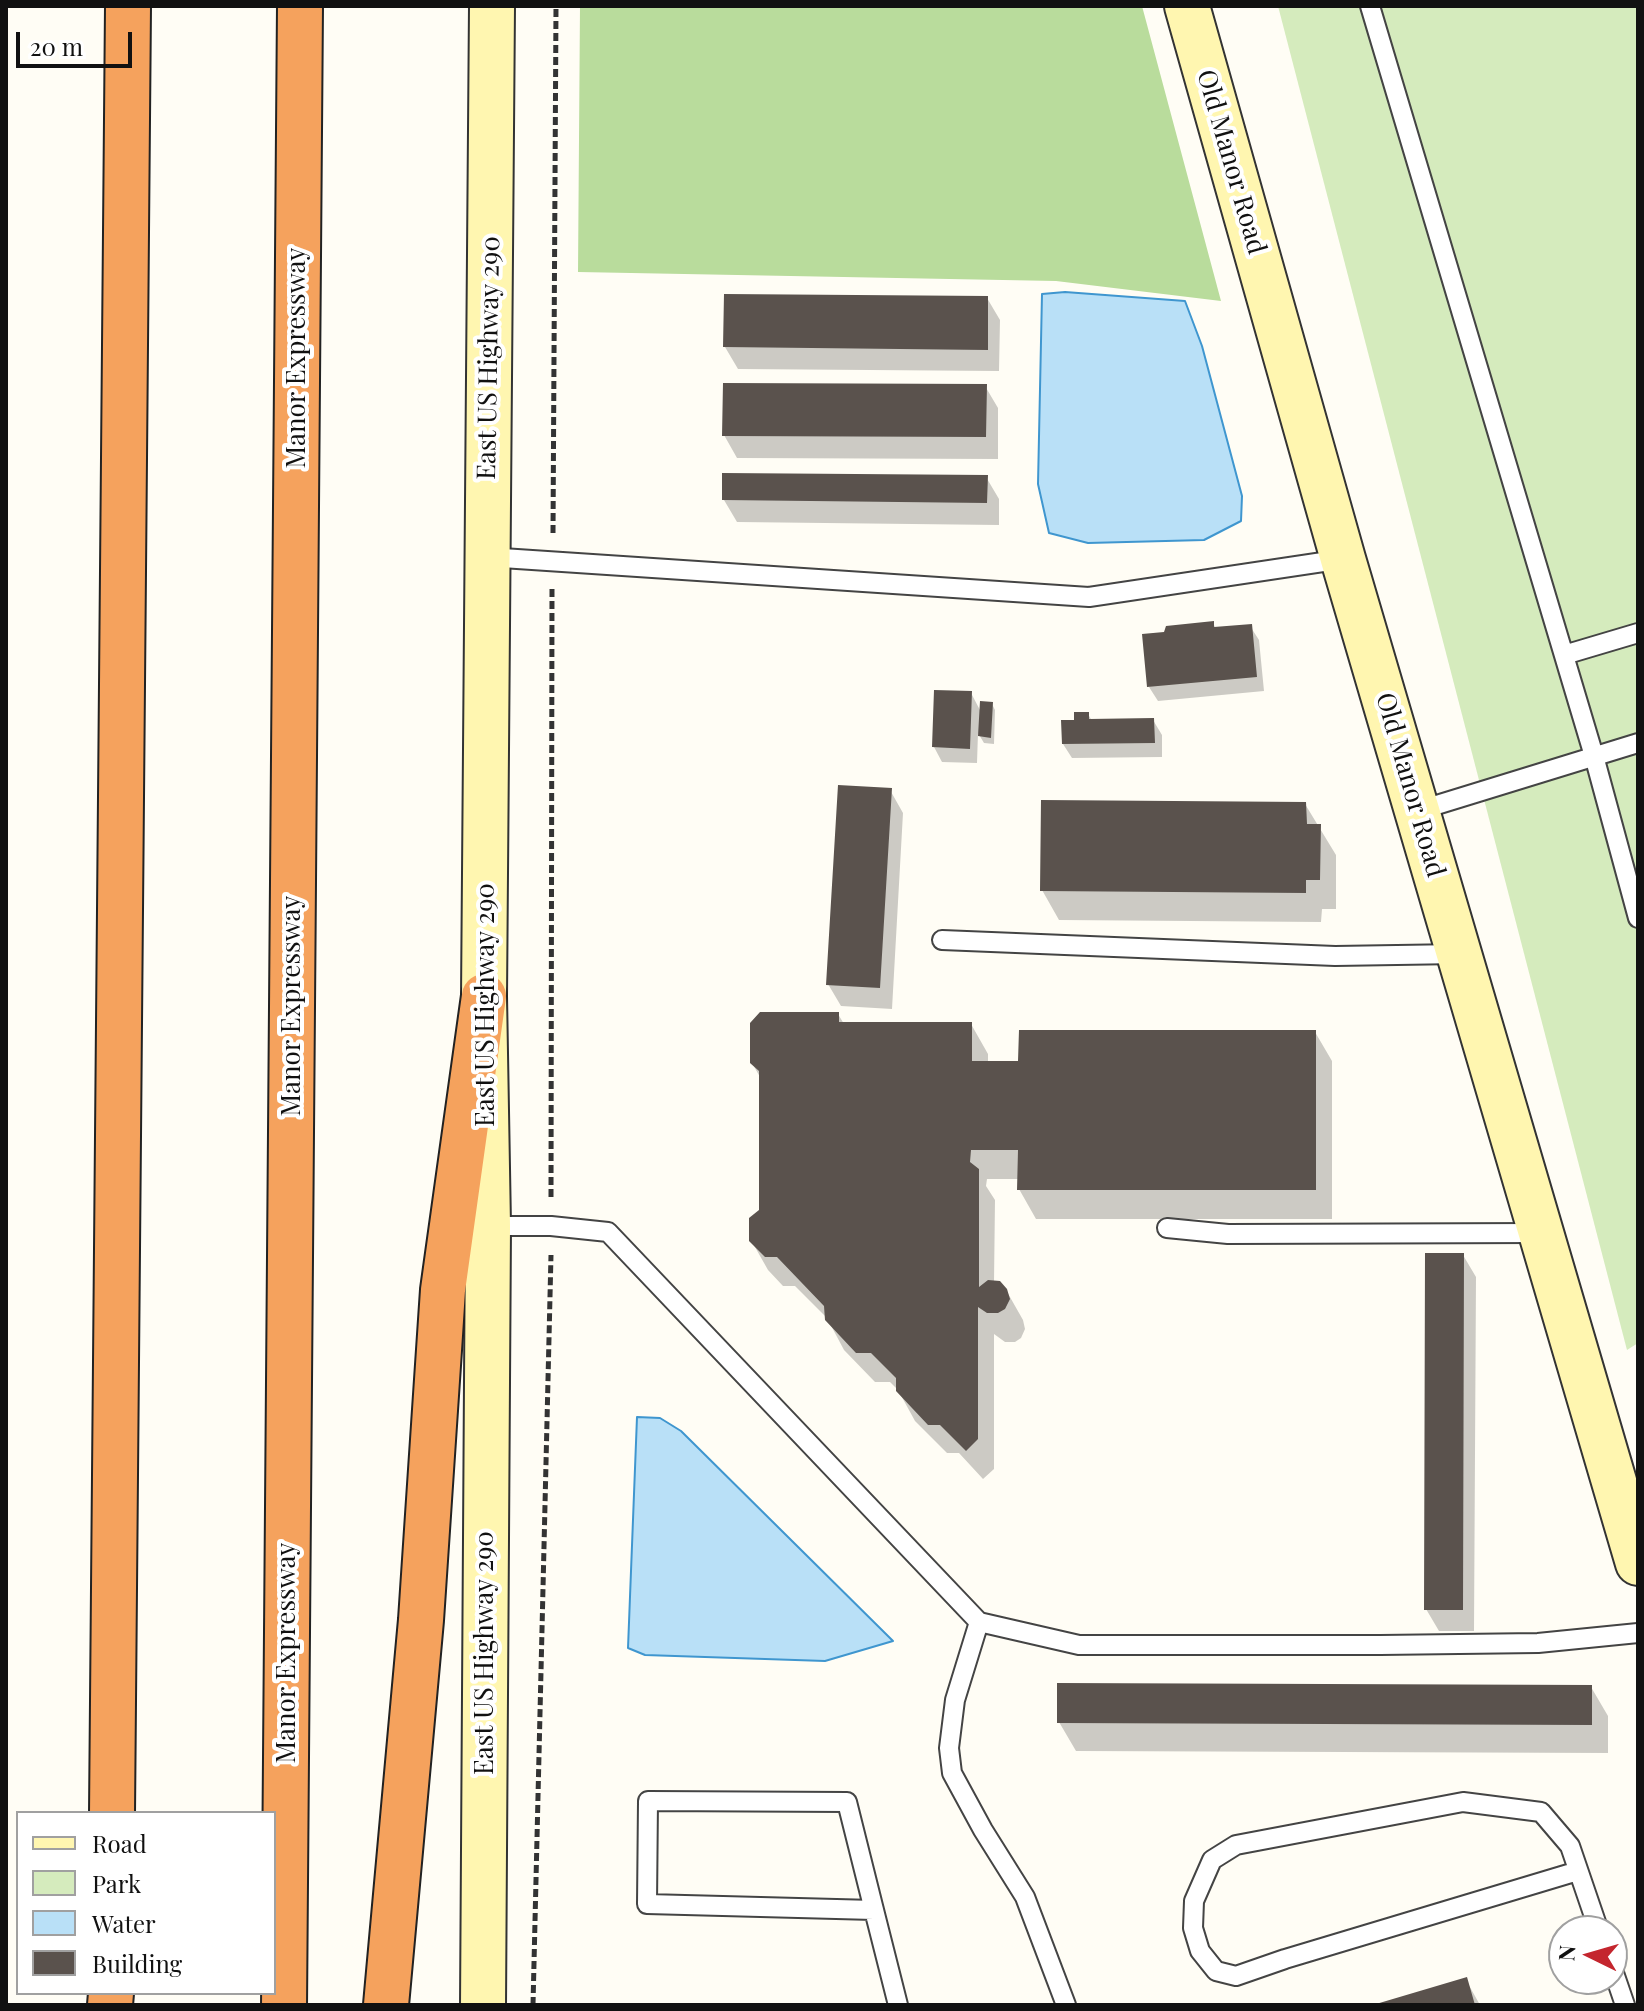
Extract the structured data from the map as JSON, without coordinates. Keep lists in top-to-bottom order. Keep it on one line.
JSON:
{"streets":{"highway":["Manor Expressway"],"main road":["Old Manor Road","East US Highway 290"]},"legend":["Road","Park","Water","Building"],"scale_bar":"20 m","north":"left"}
